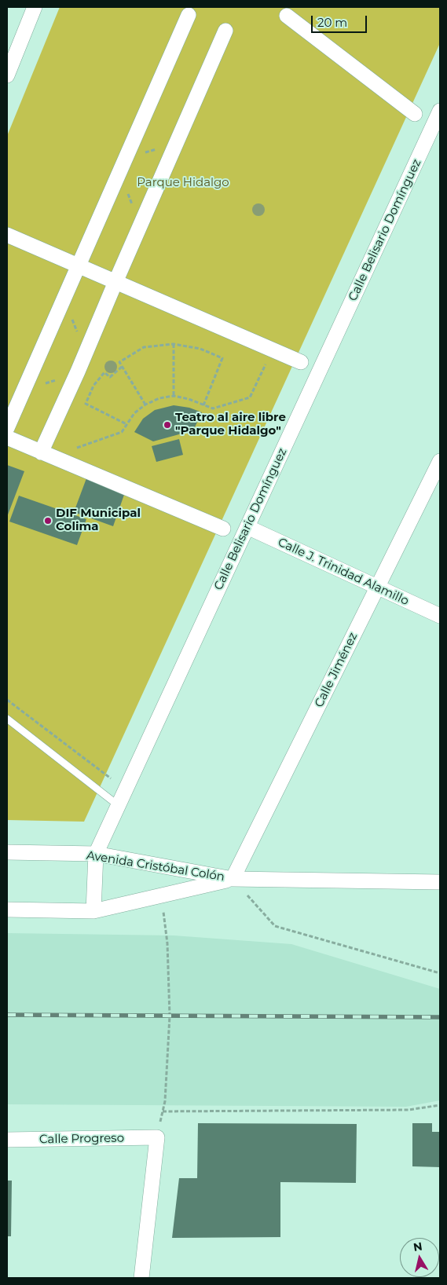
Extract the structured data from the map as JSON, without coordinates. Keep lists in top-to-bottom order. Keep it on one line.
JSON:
{"streets":{"street":["Calle Belisario Domínguez","Calle J. Trinidad Alamillo","Calle Jiménez","Avenida Cristóbal Colón","Calle Progreso"]},"crossings":[["Calle Belisario Domínguez","Calle J. Trinidad Alamillo"],["Calle Belisario Domínguez","Avenida Cristóbal Colón"],["Calle J. Trinidad Alamillo","Calle Jiménez"],["Calle Jiménez","Avenida Cristóbal Colón"]],"parks":["Parque Hidalgo"],"places":["Teatro al aire libre \"Parque Hidalgo\"","DIF Municipal Colima"],"scale_bar":"20 m","north":"top"}
